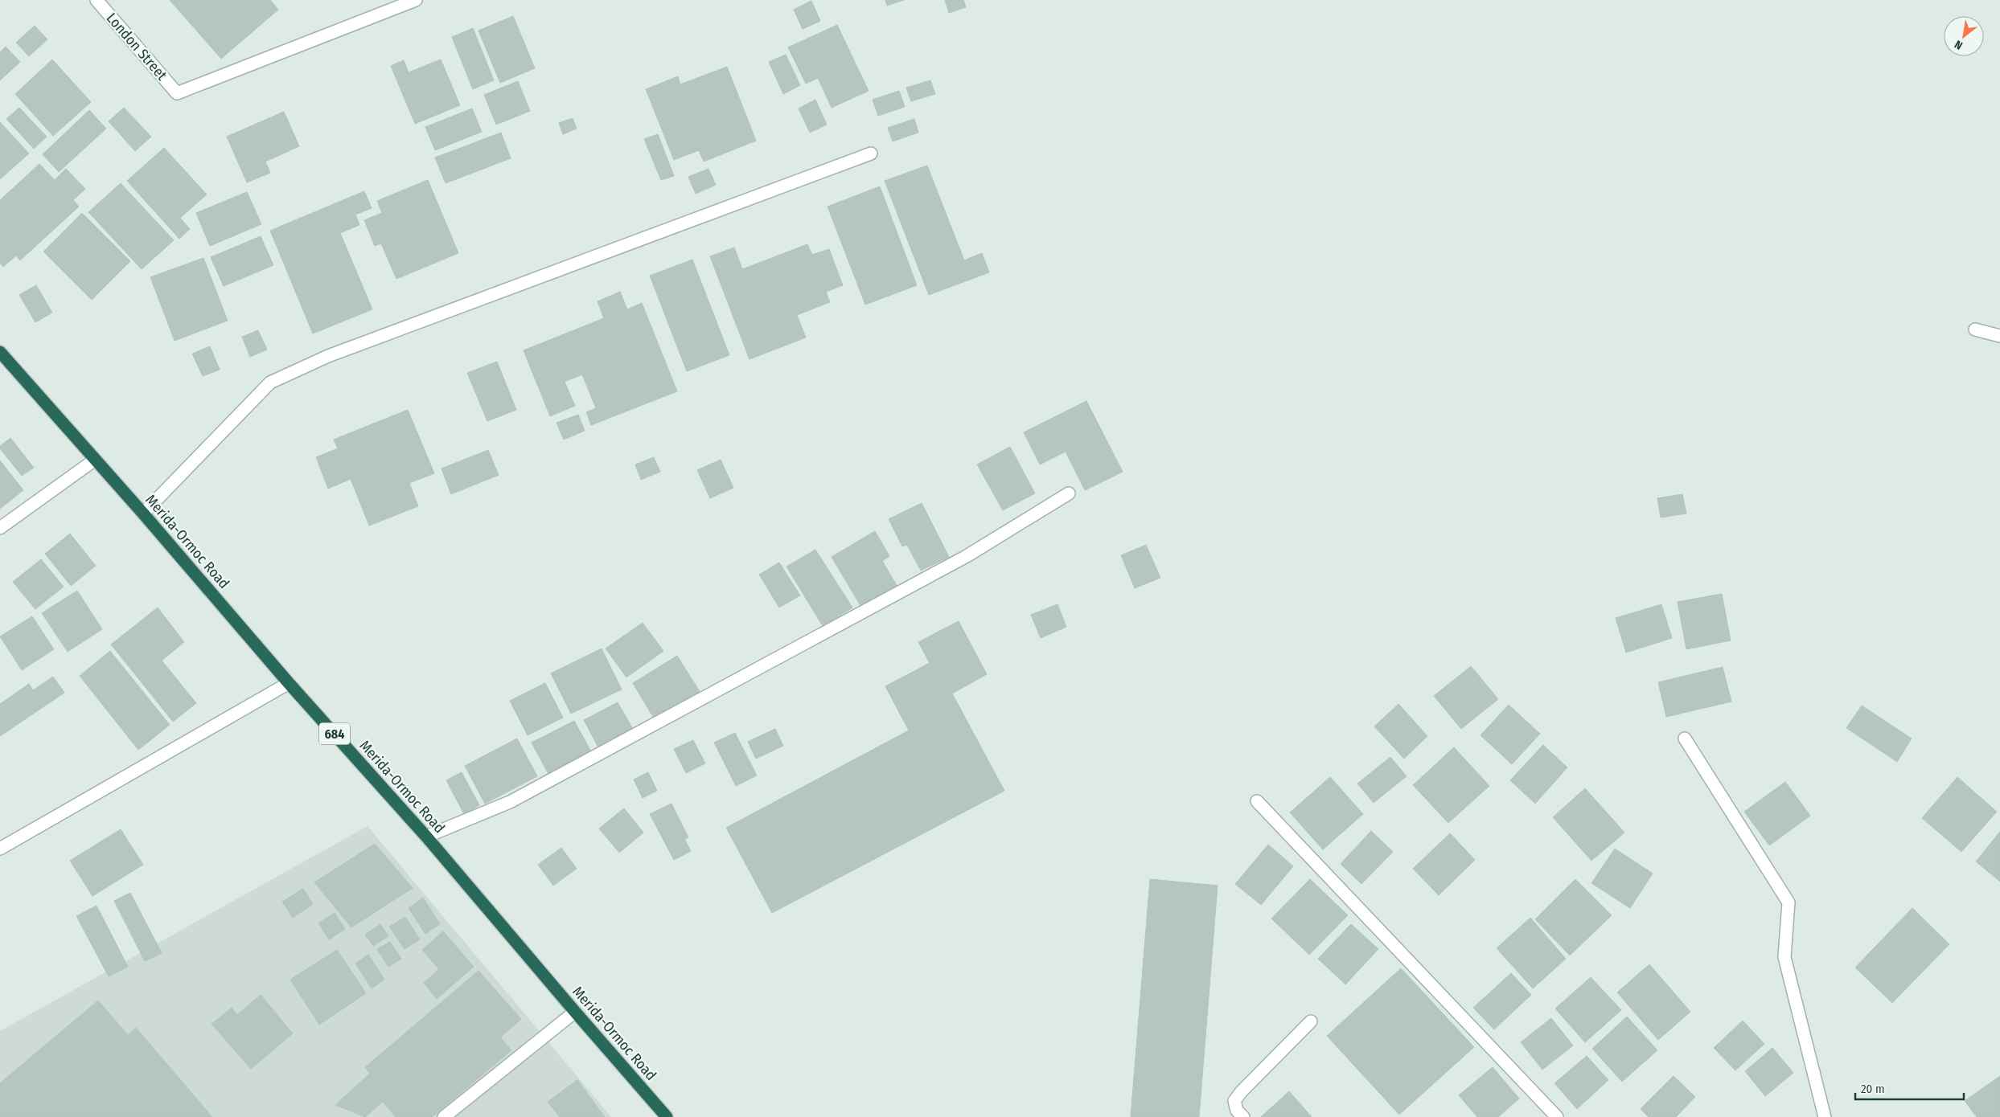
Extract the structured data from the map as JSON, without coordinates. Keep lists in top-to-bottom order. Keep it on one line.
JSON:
{"streets":{"highway":["Merida-Ormoc Road","684"],"street":["London Street"]},"scale_bar":"20 m","north":"bottom left"}
